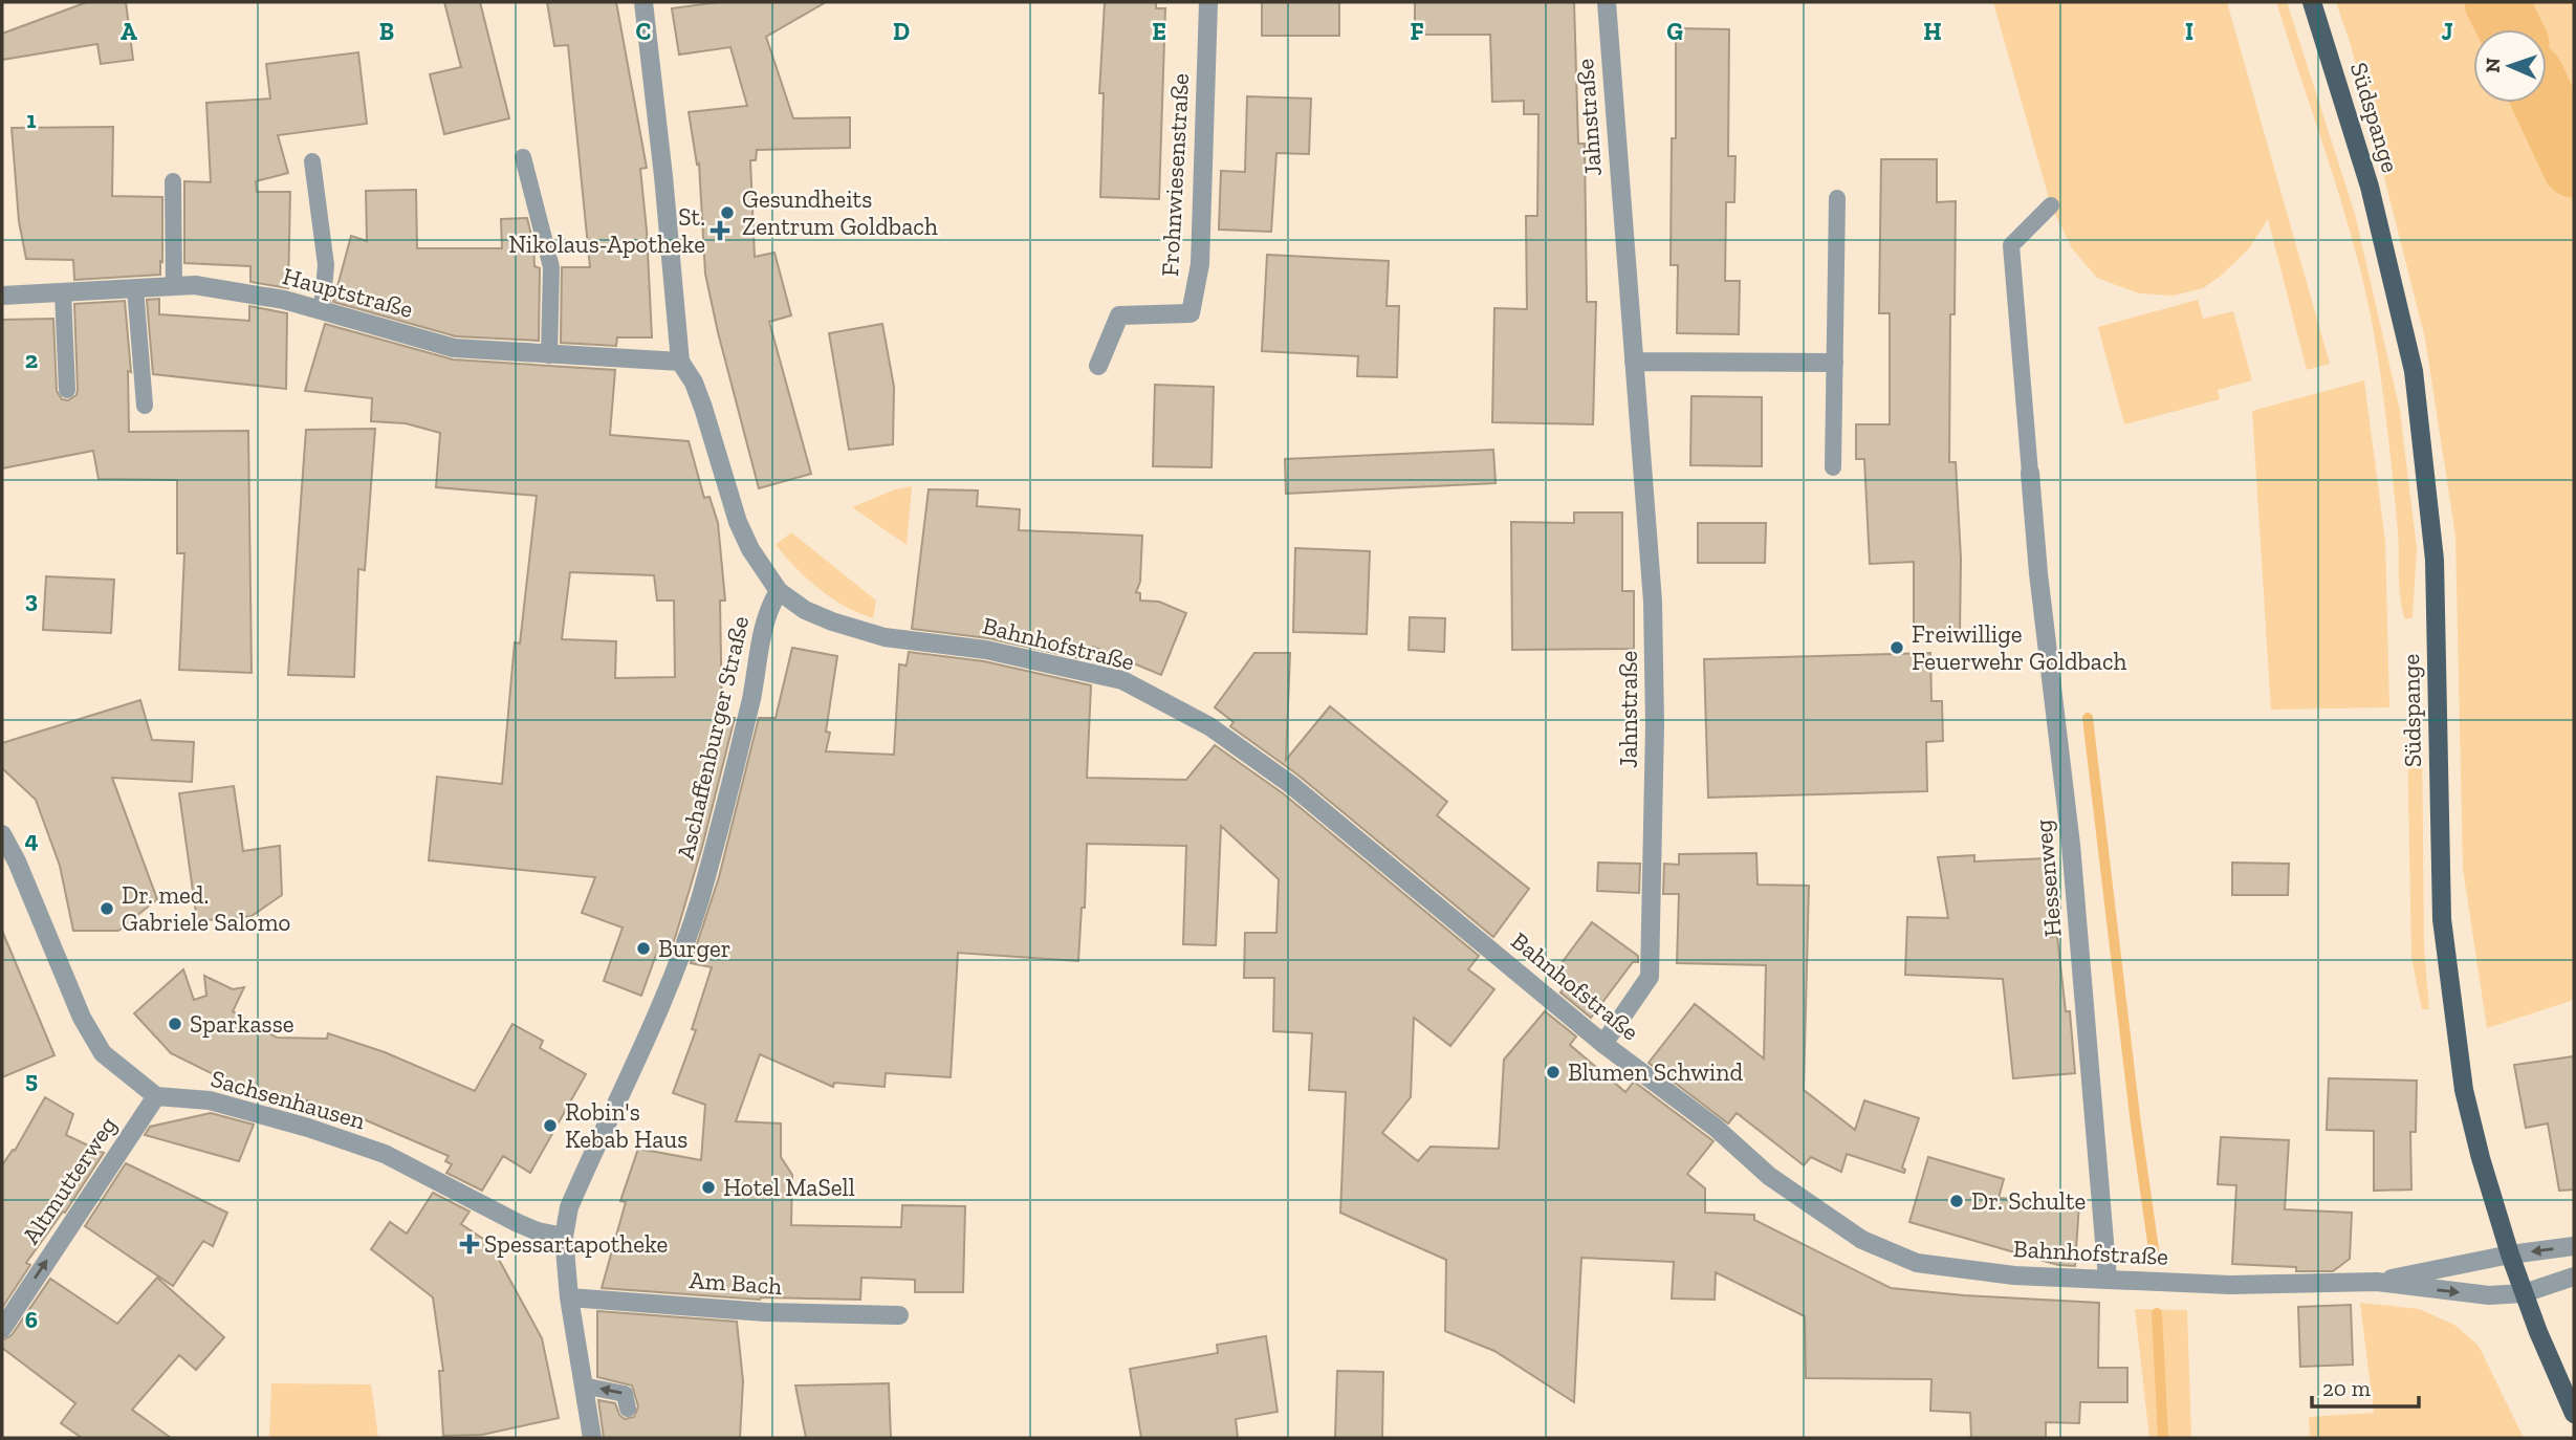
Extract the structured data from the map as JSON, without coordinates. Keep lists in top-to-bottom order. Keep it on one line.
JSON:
{"streets":{"main road":["Südspange"],"street":["Jahnstraße","Frohnwiesenstraße","Hauptstraße","Bahnhofstraße","Aschaffenburger Straße","Hessenweg","Sachsenhausen","Altmutterweg","Am Bach"]},"crossings":[["Jahnstraße","Bahnhofstraße"],["Südspange","Bahnhofstraße"],["Bahnhofstraße","Aschaffenburger Straße"],["Bahnhofstraße","Hessenweg"],["Aschaffenburger Straße","Sachsenhausen"],["Aschaffenburger Straße","Am Bach"],["Sachsenhausen","Altmutterweg"]],"one_way":["Altmutterweg"],"places":{"other":["Gesundheits Zentrum Goldbach","Freiwillige Feuerwehr Goldbach","Dr. med. Gabriele Salomo","Burger","Sparkasse","Blumen Schwind","Robin's Kebab Haus","Hotel MaSell","Dr. Schulte"],"health":["St. Nikolaus-Apotheke","Spessartapotheke"]},"scale_bar":"20 m","north":"left","grid":{"columns":["A","B","C","D","E","F","G","H","I","J"],"rows":["1","2","3","4","5","6"]}}
